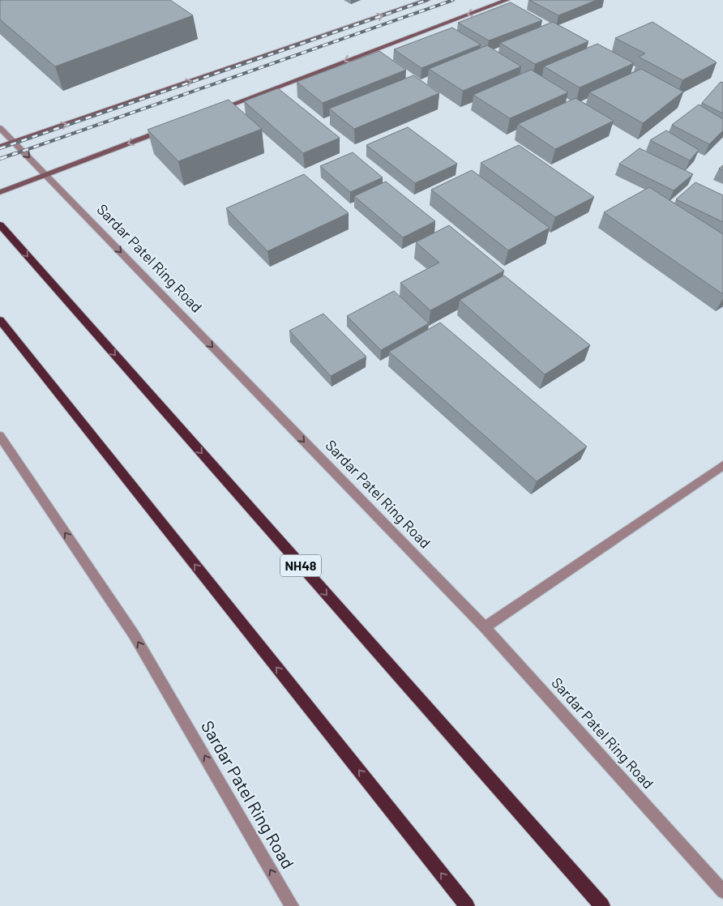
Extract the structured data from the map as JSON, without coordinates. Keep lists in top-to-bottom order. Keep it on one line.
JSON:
{"streets":{"highway":["NH48"],"street":["Sardar Patel Ring Road"]}}
